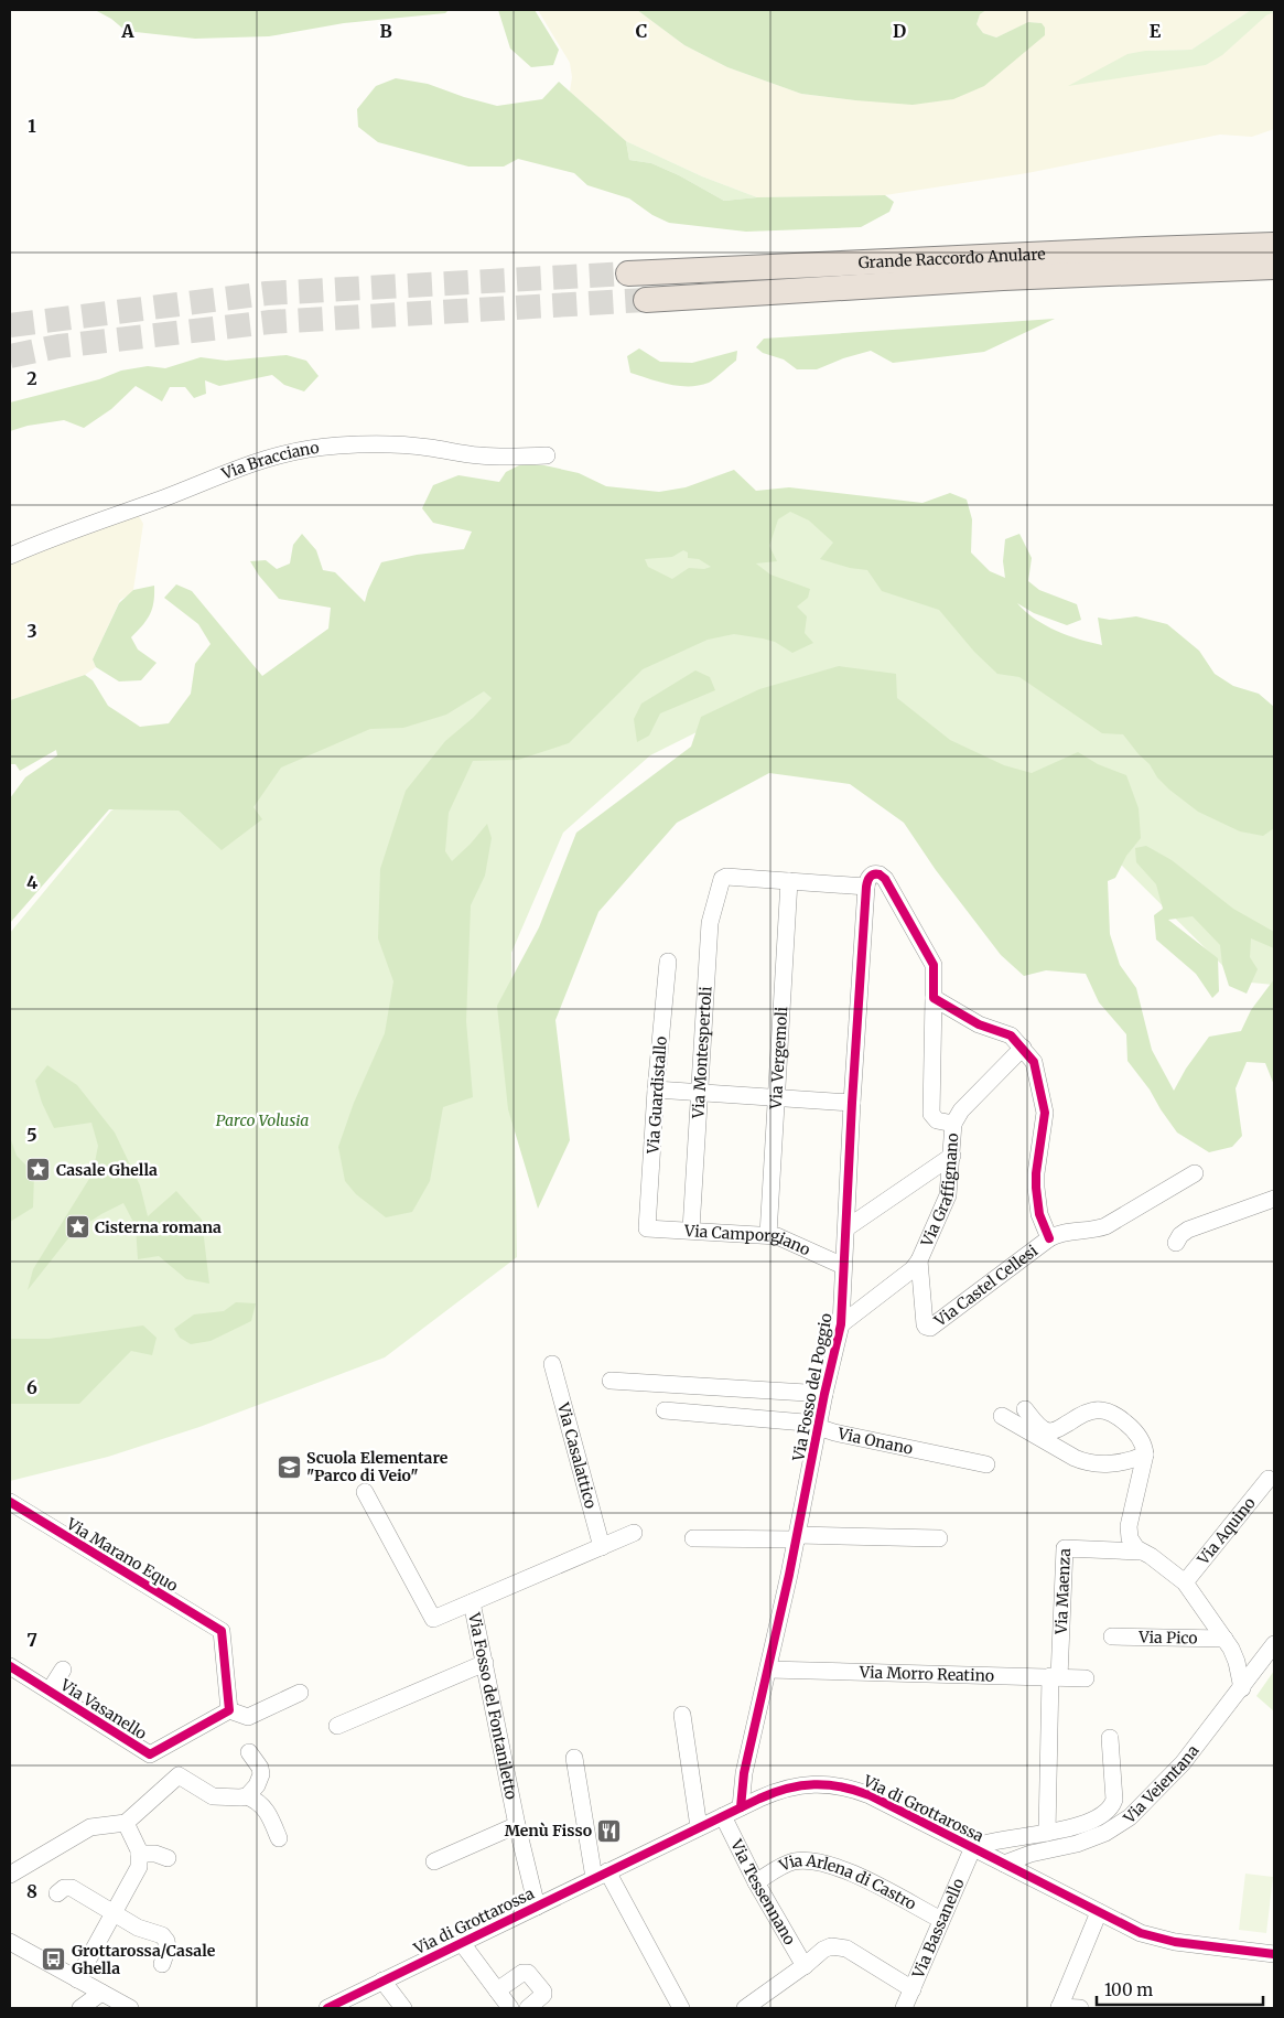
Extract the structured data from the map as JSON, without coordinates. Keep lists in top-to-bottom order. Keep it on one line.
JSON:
{"streets":{"highway":["Grande Raccordo Anulare"],"street":["Via Bracciano","Via Montespertoli","Via Vergemoli","Via Guardistallo","Via Graffignano","Via Camporgiano","Via Castel Cellesi","Via Fosso del Poggio","Via Onano","Via Casalattico","Via Aquino","Via Marano Equo","Via Maenza","Via Pico","Via Morro Reatino","Via Fosso del Fontaniletto","Via Vasanello","Via Veientana","Via di Grottarossa","Via Arlena di Castro","Via Tessennano","Via Bassanello"]},"crossings":[["Via Montespertoli","Via Vergemoli"],["Via Montespertoli","Via Camporgiano"],["Via Vergemoli","Via Camporgiano"],["Via Guardistallo","Via Camporgiano"],["Via Graffignano","Via Castel Cellesi"],["Via Graffignano","Via Fosso del Poggio"],["Via Camporgiano","Via Fosso del Poggio"],["Via Fosso del Poggio","Via Onano"],["Via Fosso del Poggio","Via Morro Reatino"],["Via Fosso del Poggio","Via di Grottarossa"],["Via Casalattico","Via Fosso del Fontaniletto"],["Via Marano Equo","Via Vasanello"],["Via Maenza","Via Morro Reatino"],["Via Fosso del Fontaniletto","Via di Grottarossa"],["Via Veientana","Via di Grottarossa"],["Via di Grottarossa","Via Tessennano"],["Via di Grottarossa","Via Bassanello"],["Via Arlena di Castro","Via Tessennano"],["Via Arlena di Castro","Via Bassanello"]],"parks":["Parco Volusia"],"places":{"place":["Casale Ghella","Cisterna romana"],"school or university":["Scuola Elementare \"Parco di Veio\""],"restaurant":["Menù Fisso"],"bus stop":["Grottarossa/Casale Ghella"]},"scale_bar":"100 m","grid":{"columns":["A","B","C","D","E"],"rows":["1","2","3","4","5","6","7","8"]}}
